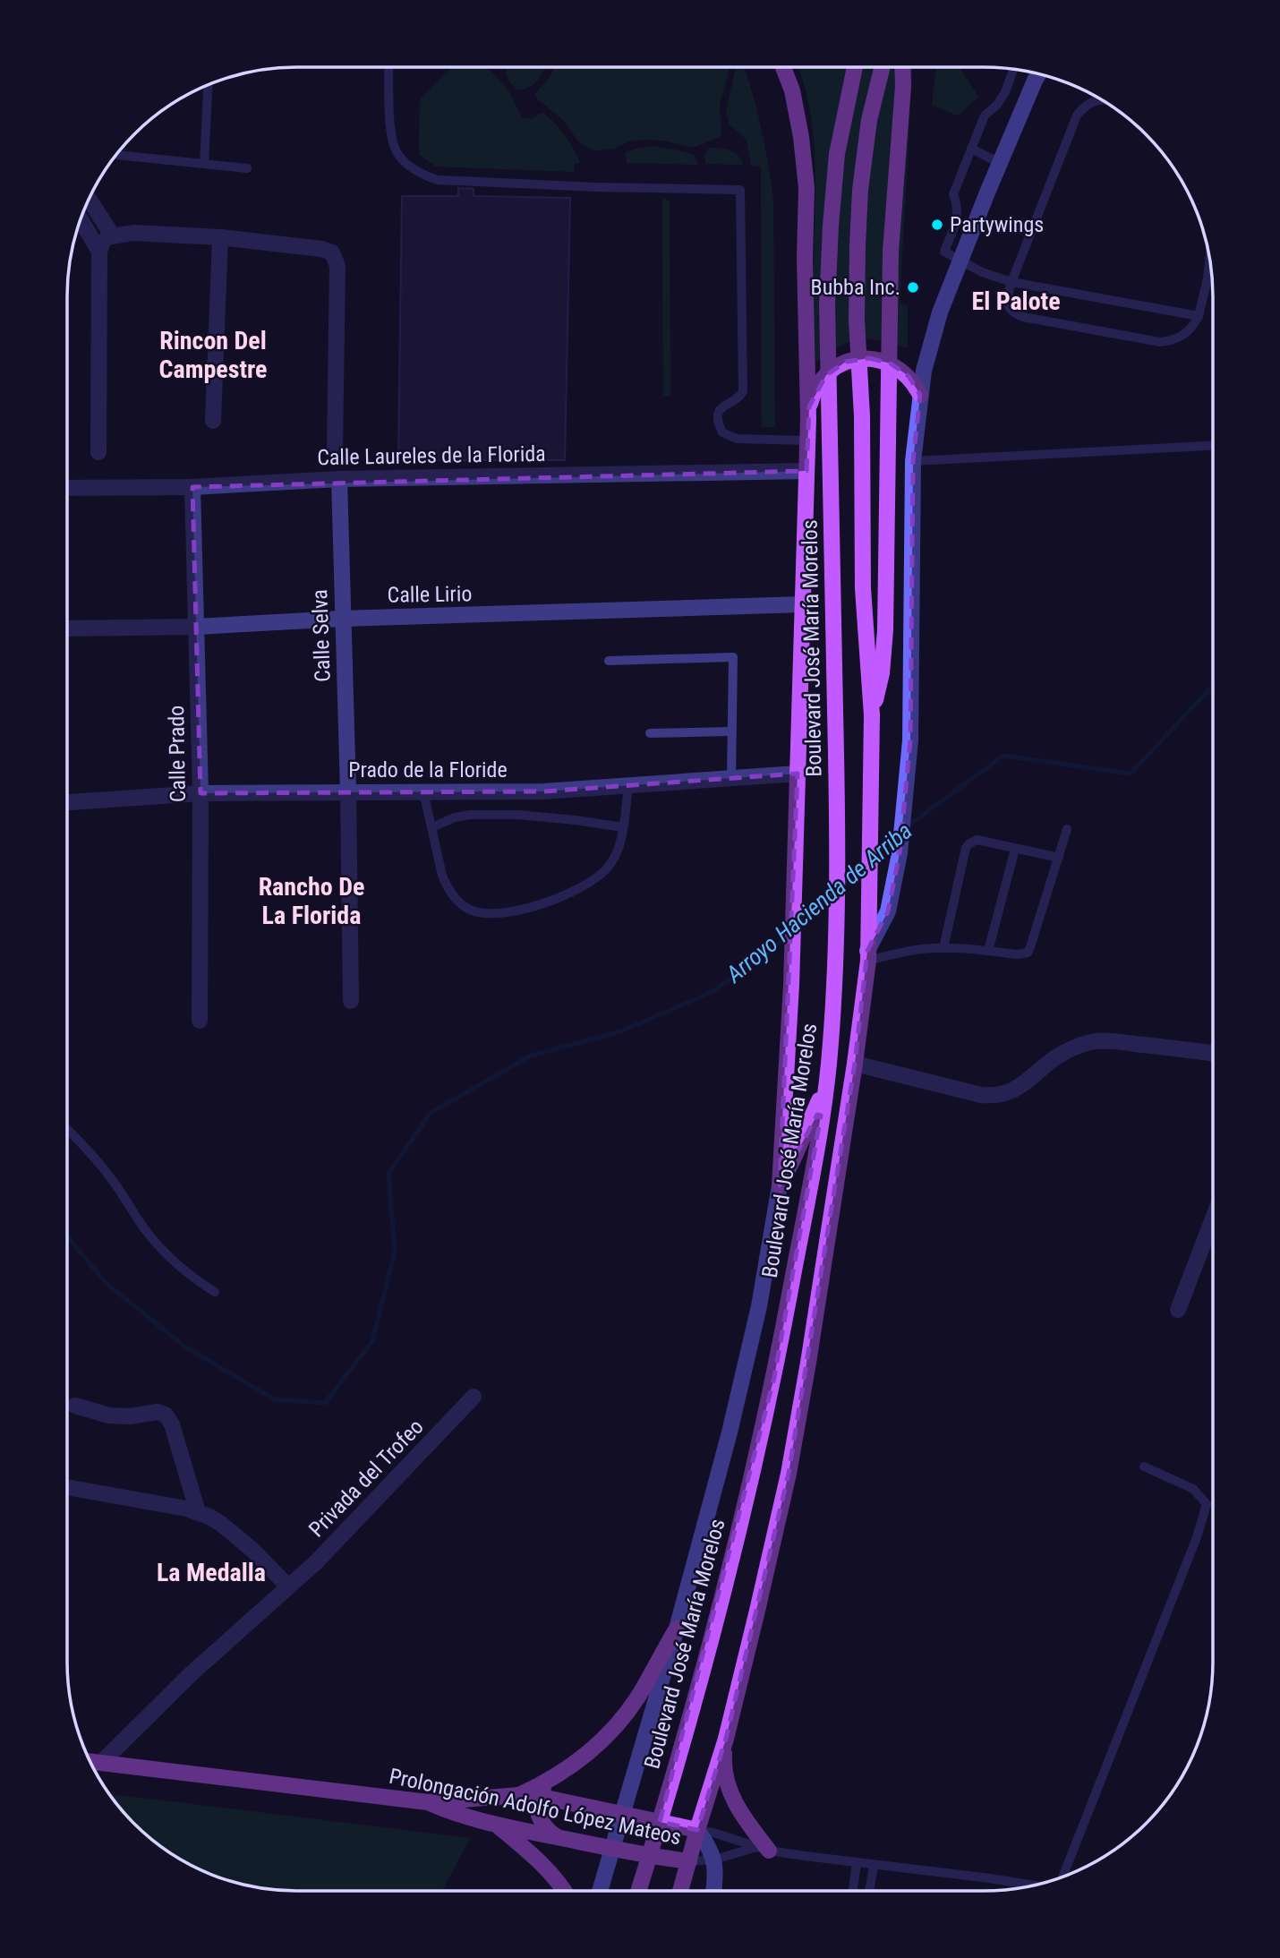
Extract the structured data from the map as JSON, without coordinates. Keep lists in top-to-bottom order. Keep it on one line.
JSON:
{"streets":{"main road":["Boulevard José María Morelos","Prolongación Adolfo López Mateos"],"street":["Calle Laureles de la Florida","Calle Lirio","Calle Selva","Calle Prado","Prado de la Floride","Privada del Trofeo"]},"crossings":[["Calle Laureles de la Florida","Calle Selva"],["Calle Laureles de la Florida","Calle Prado"],["Calle Lirio","Calle Selva"],["Calle Lirio","Calle Prado"],["Calle Selva","Prado de la Floride"],["Boulevard José María Morelos","Prolongación Adolfo López Mateos"],["Calle Prado","Prado de la Floride"],["Privada del Trofeo","Prolongación Adolfo López Mateos"]],"districts":["El Palote","Rincon Del Campestre","Rancho De La Florida","La Medalla"],"water":["Arroyo Hacienda de Arriba"],"places":["Partywings","Bubba Inc."]}
